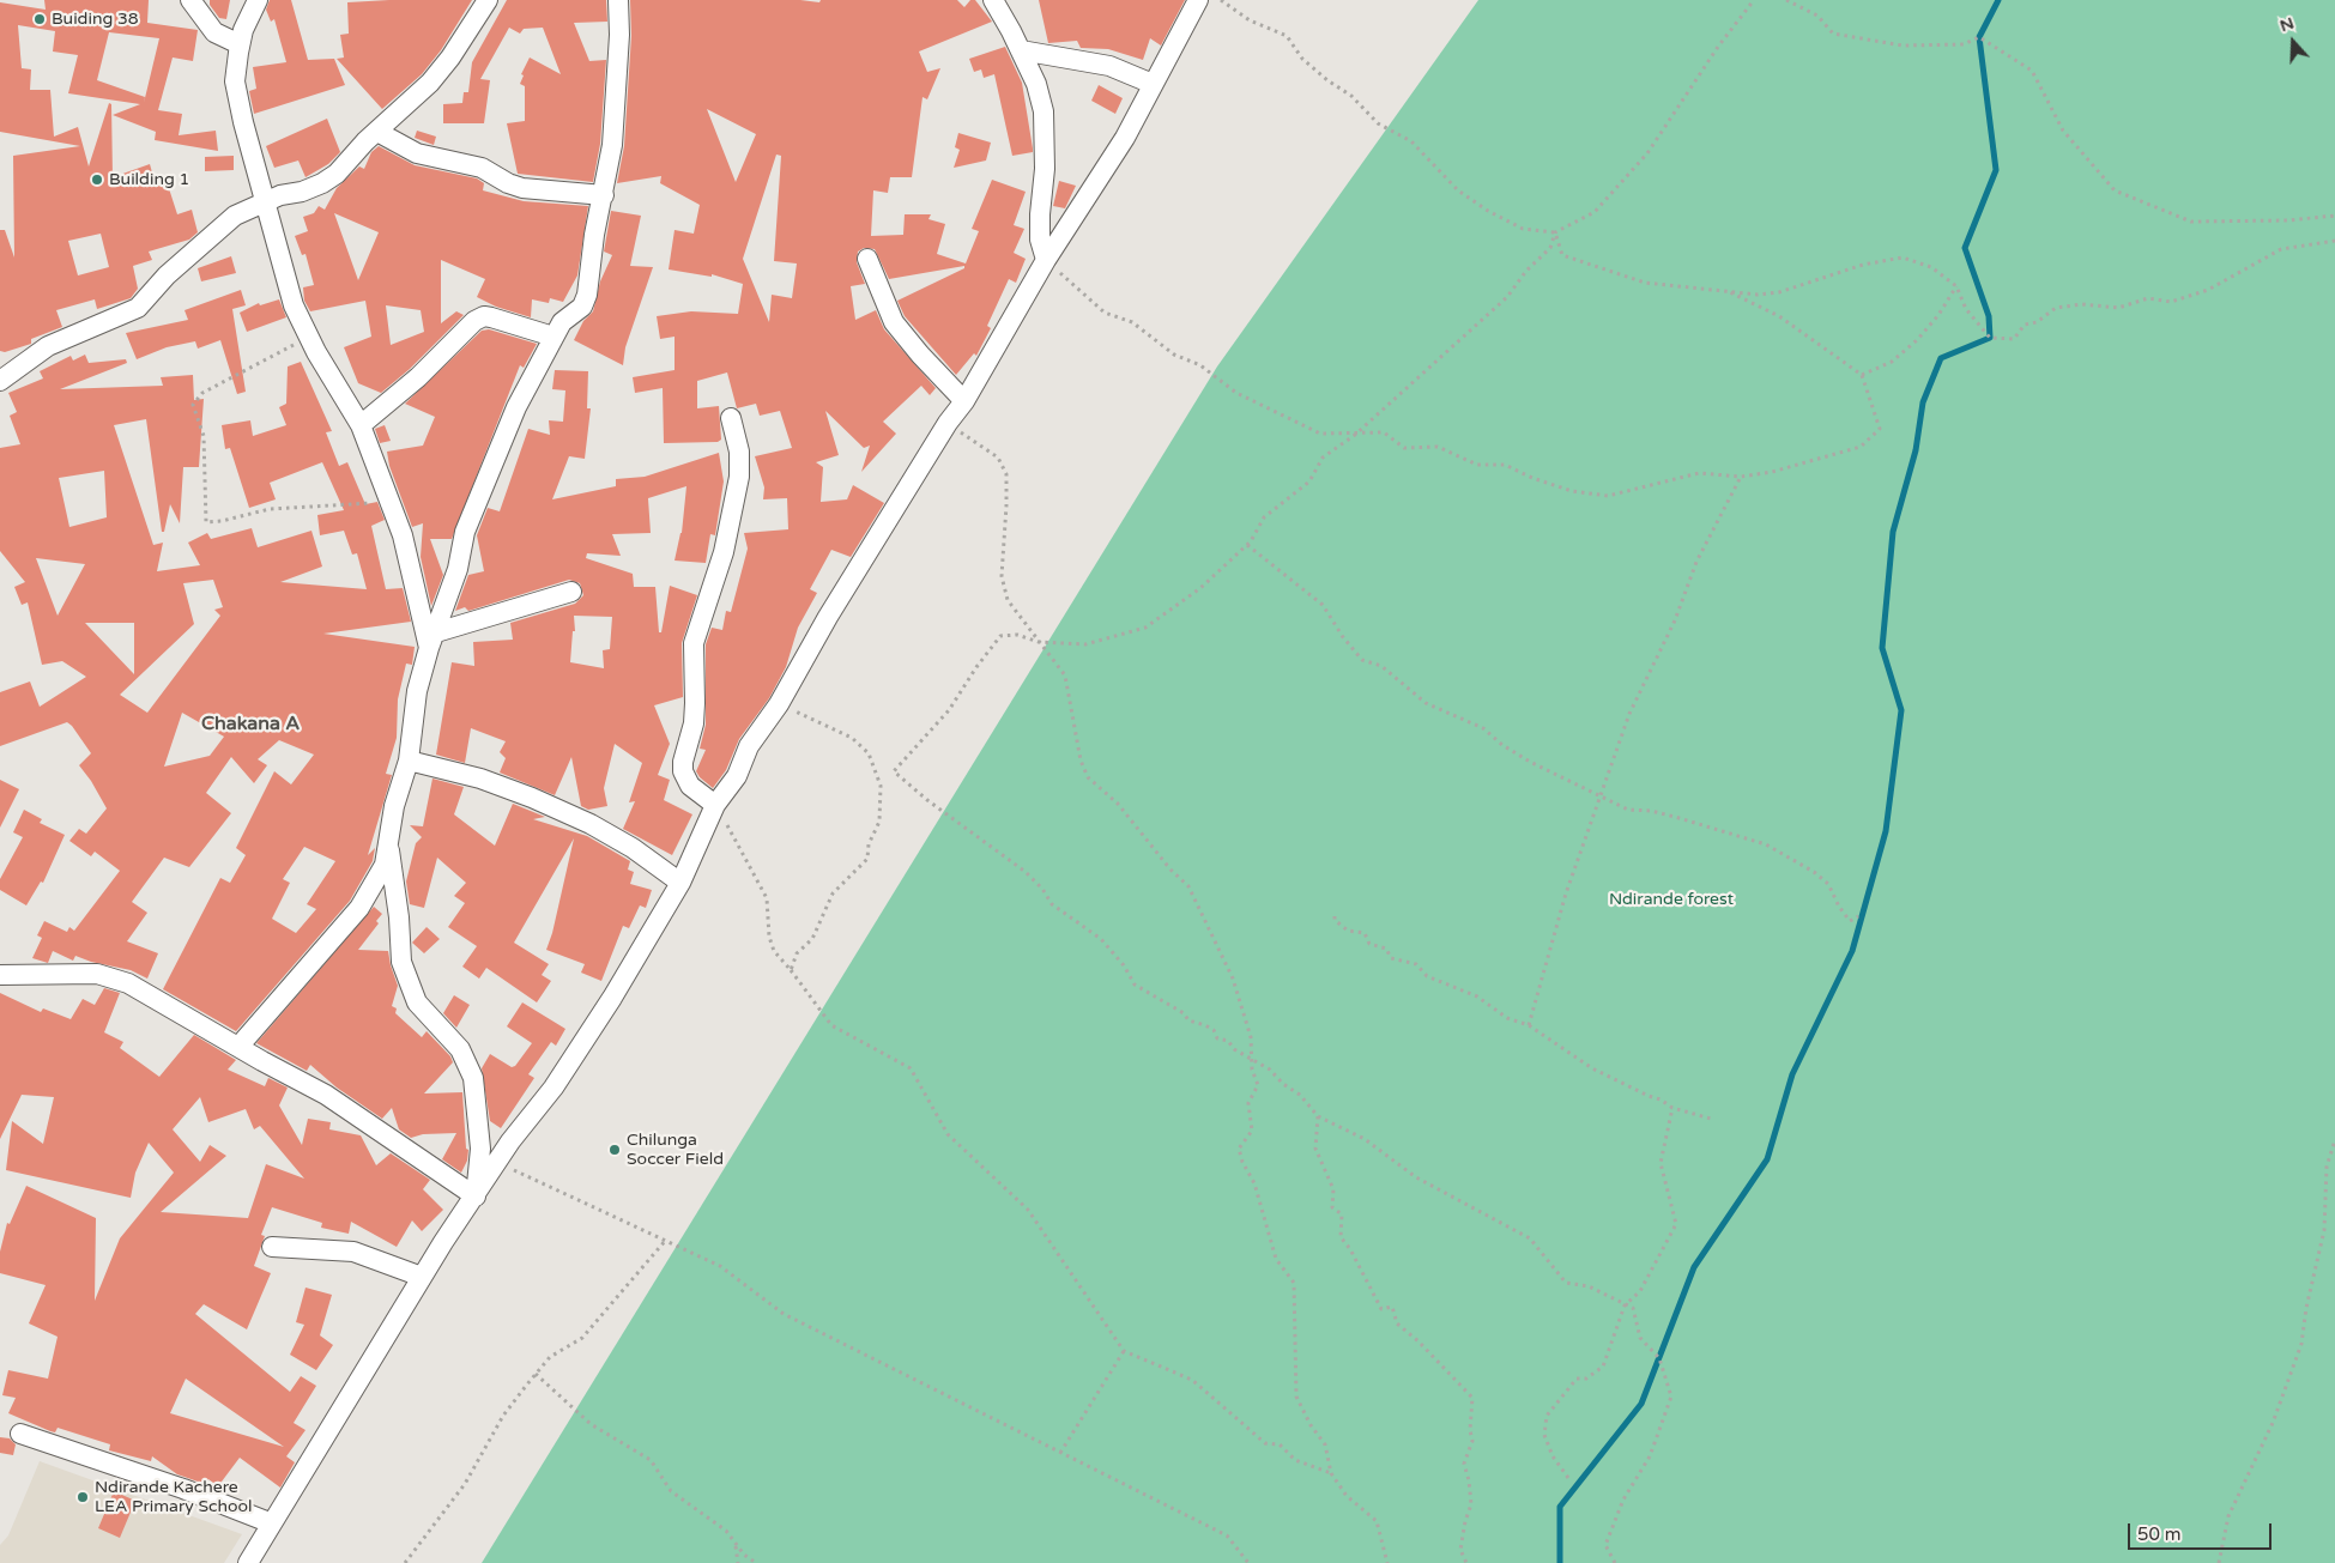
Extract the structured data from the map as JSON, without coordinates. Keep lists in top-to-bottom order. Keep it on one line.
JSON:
{"districts":["Chakana A"],"parks":["Ndirande forest"],"places":["Buiding 38","Building 1","Chilunga Soccer Field","Ndirande Kachere LEA Primary School"],"scale_bar":"50 m","north":"top"}
